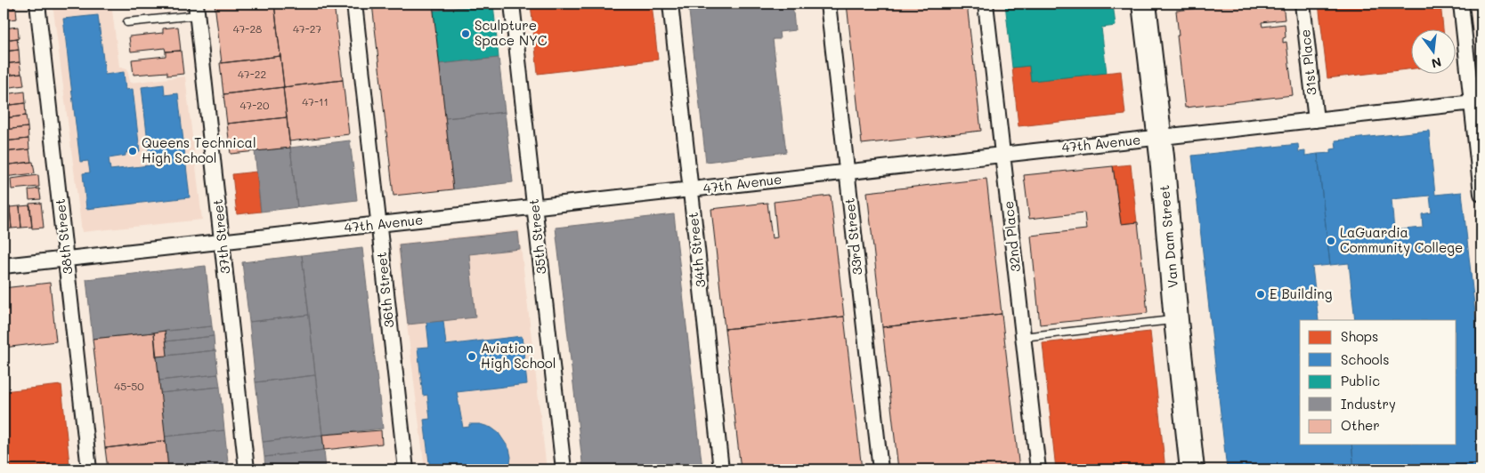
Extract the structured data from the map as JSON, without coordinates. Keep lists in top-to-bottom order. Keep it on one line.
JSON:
{"streets":{"main road":["Van Dam Street"],"street":["31st Place","47th Avenue","38th Street","37th Street","35th Street","33rd Street","32nd Place","34th Street","36th Street"]},"crossings":[["31st Place","47th Avenue"],["47th Avenue","38th Street"],["47th Avenue","37th Street"],["47th Avenue","35th Street"],["47th Avenue","33rd Street"],["47th Avenue","32nd Place"],["47th Avenue","Van Dam Street"],["47th Avenue","34th Street"],["47th Avenue","36th Street"]],"places":["Sculpture Space NYC","Queens Technical High School","LaGuardia Community College","E Building","Aviation High School"],"house_numbers":["47-28","47-27","47-22","47-11","47-20","45-50"],"legend":["Shops","Schools","Public","Industry","Other"],"north":"bottom"}
